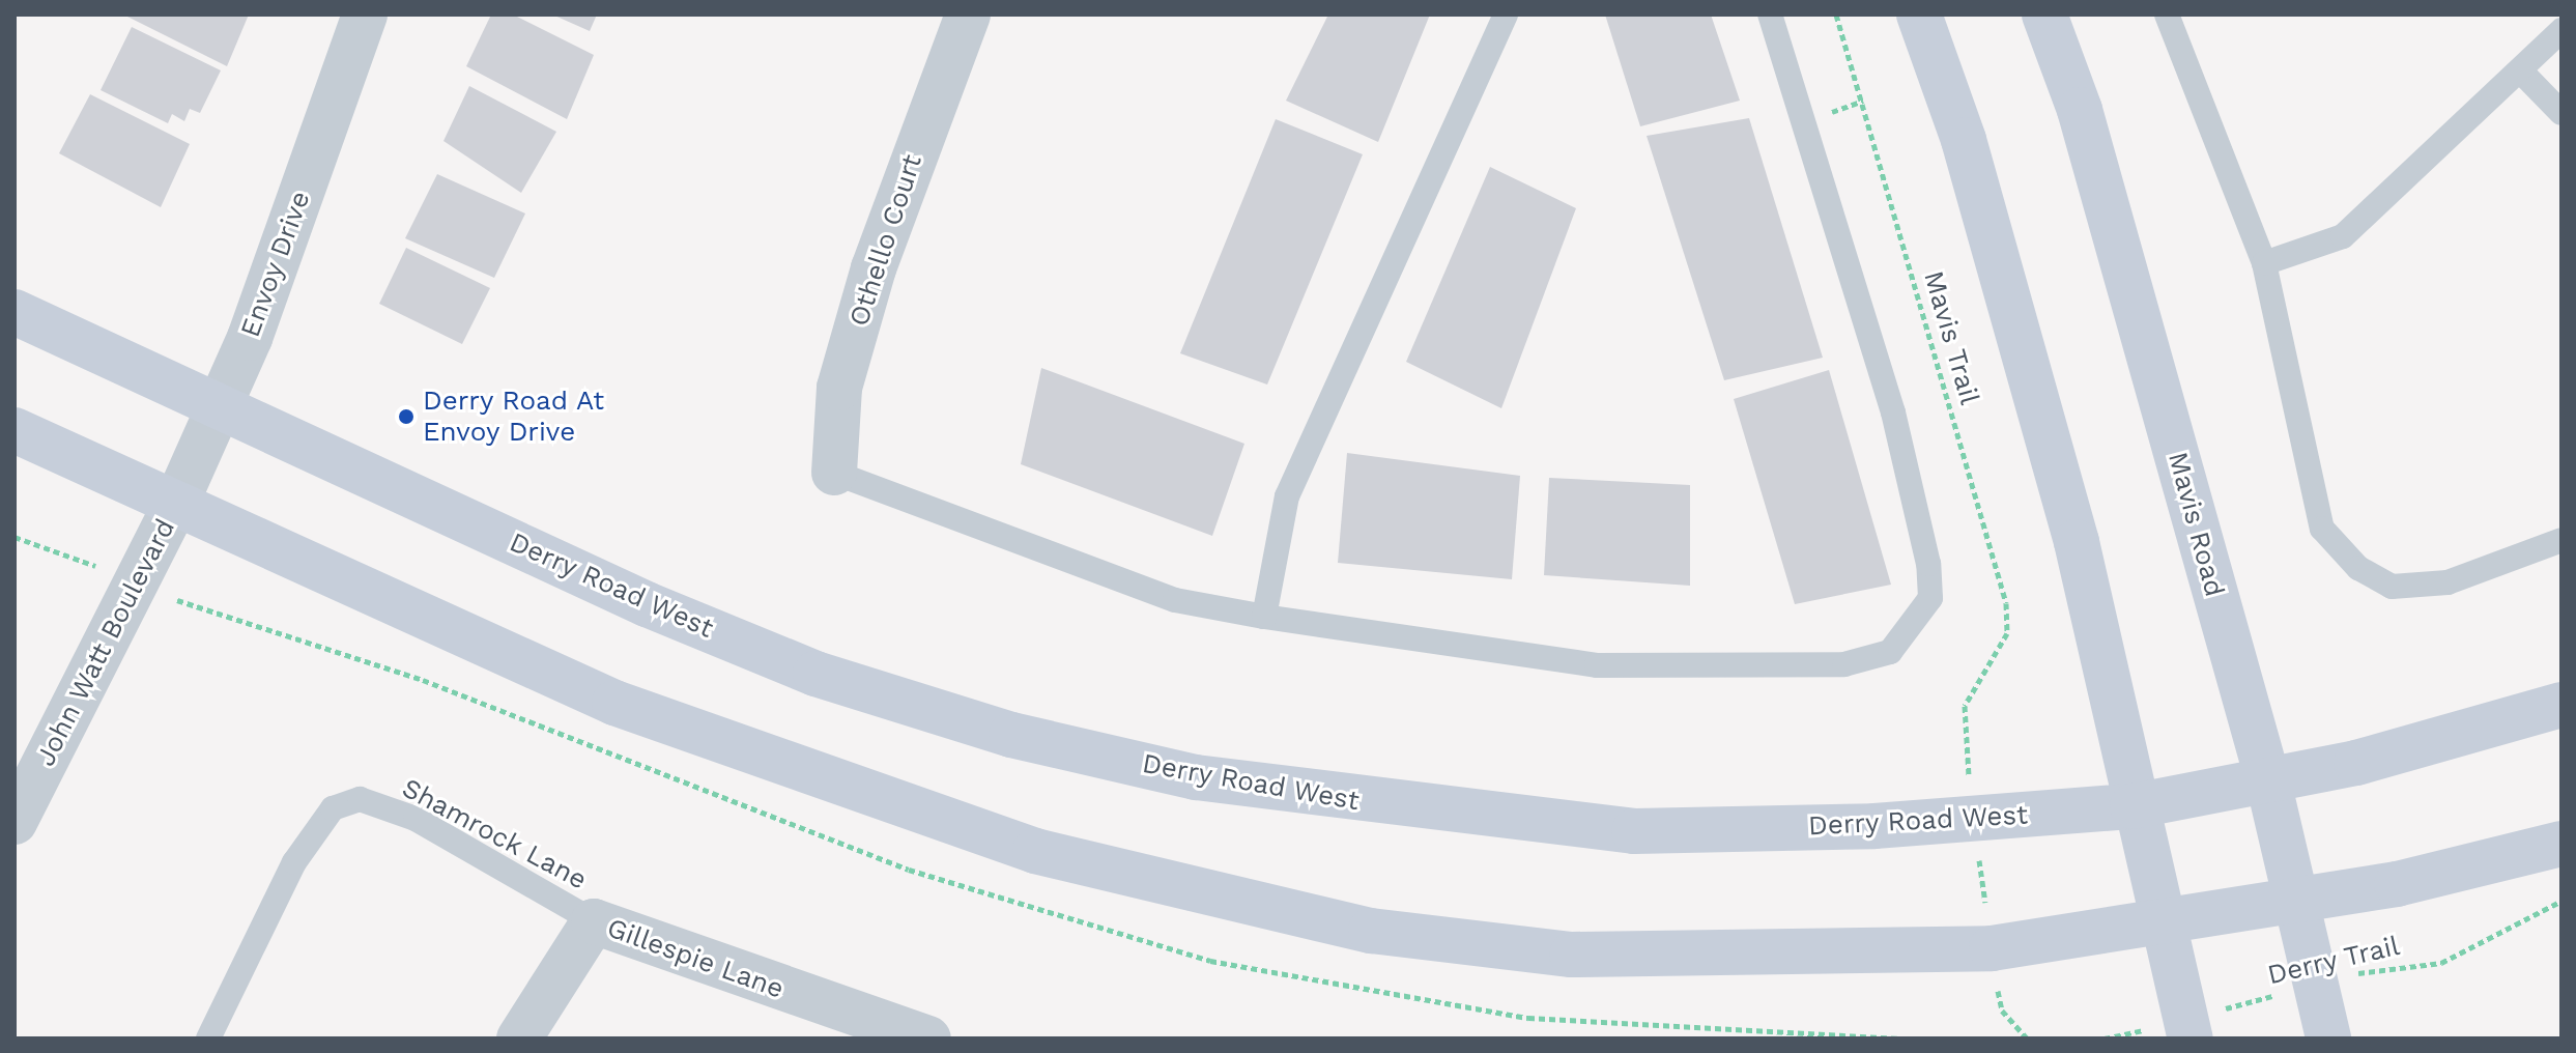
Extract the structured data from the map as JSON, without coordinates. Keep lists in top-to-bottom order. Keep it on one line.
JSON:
{"streets":{"main road":["Mavis Road","Derry Road West"],"street":["Othello Court","Envoy Drive","John Watt Boulevard","Gillespie Lane"],"lane":["Shamrock Lane"],"path":["Mavis Trail","Derry Trail"]},"crossings":[["Envoy Drive","Derry Road West"],["Envoy Drive","John Watt Boulevard"],["Mavis Trail","Derry Road West"],["Mavis Road","Derry Road West"],["Mavis Road","Derry Trail"],["Shamrock Lane","Gillespie Lane"]],"places":["Derry Road At Envoy Drive"]}
